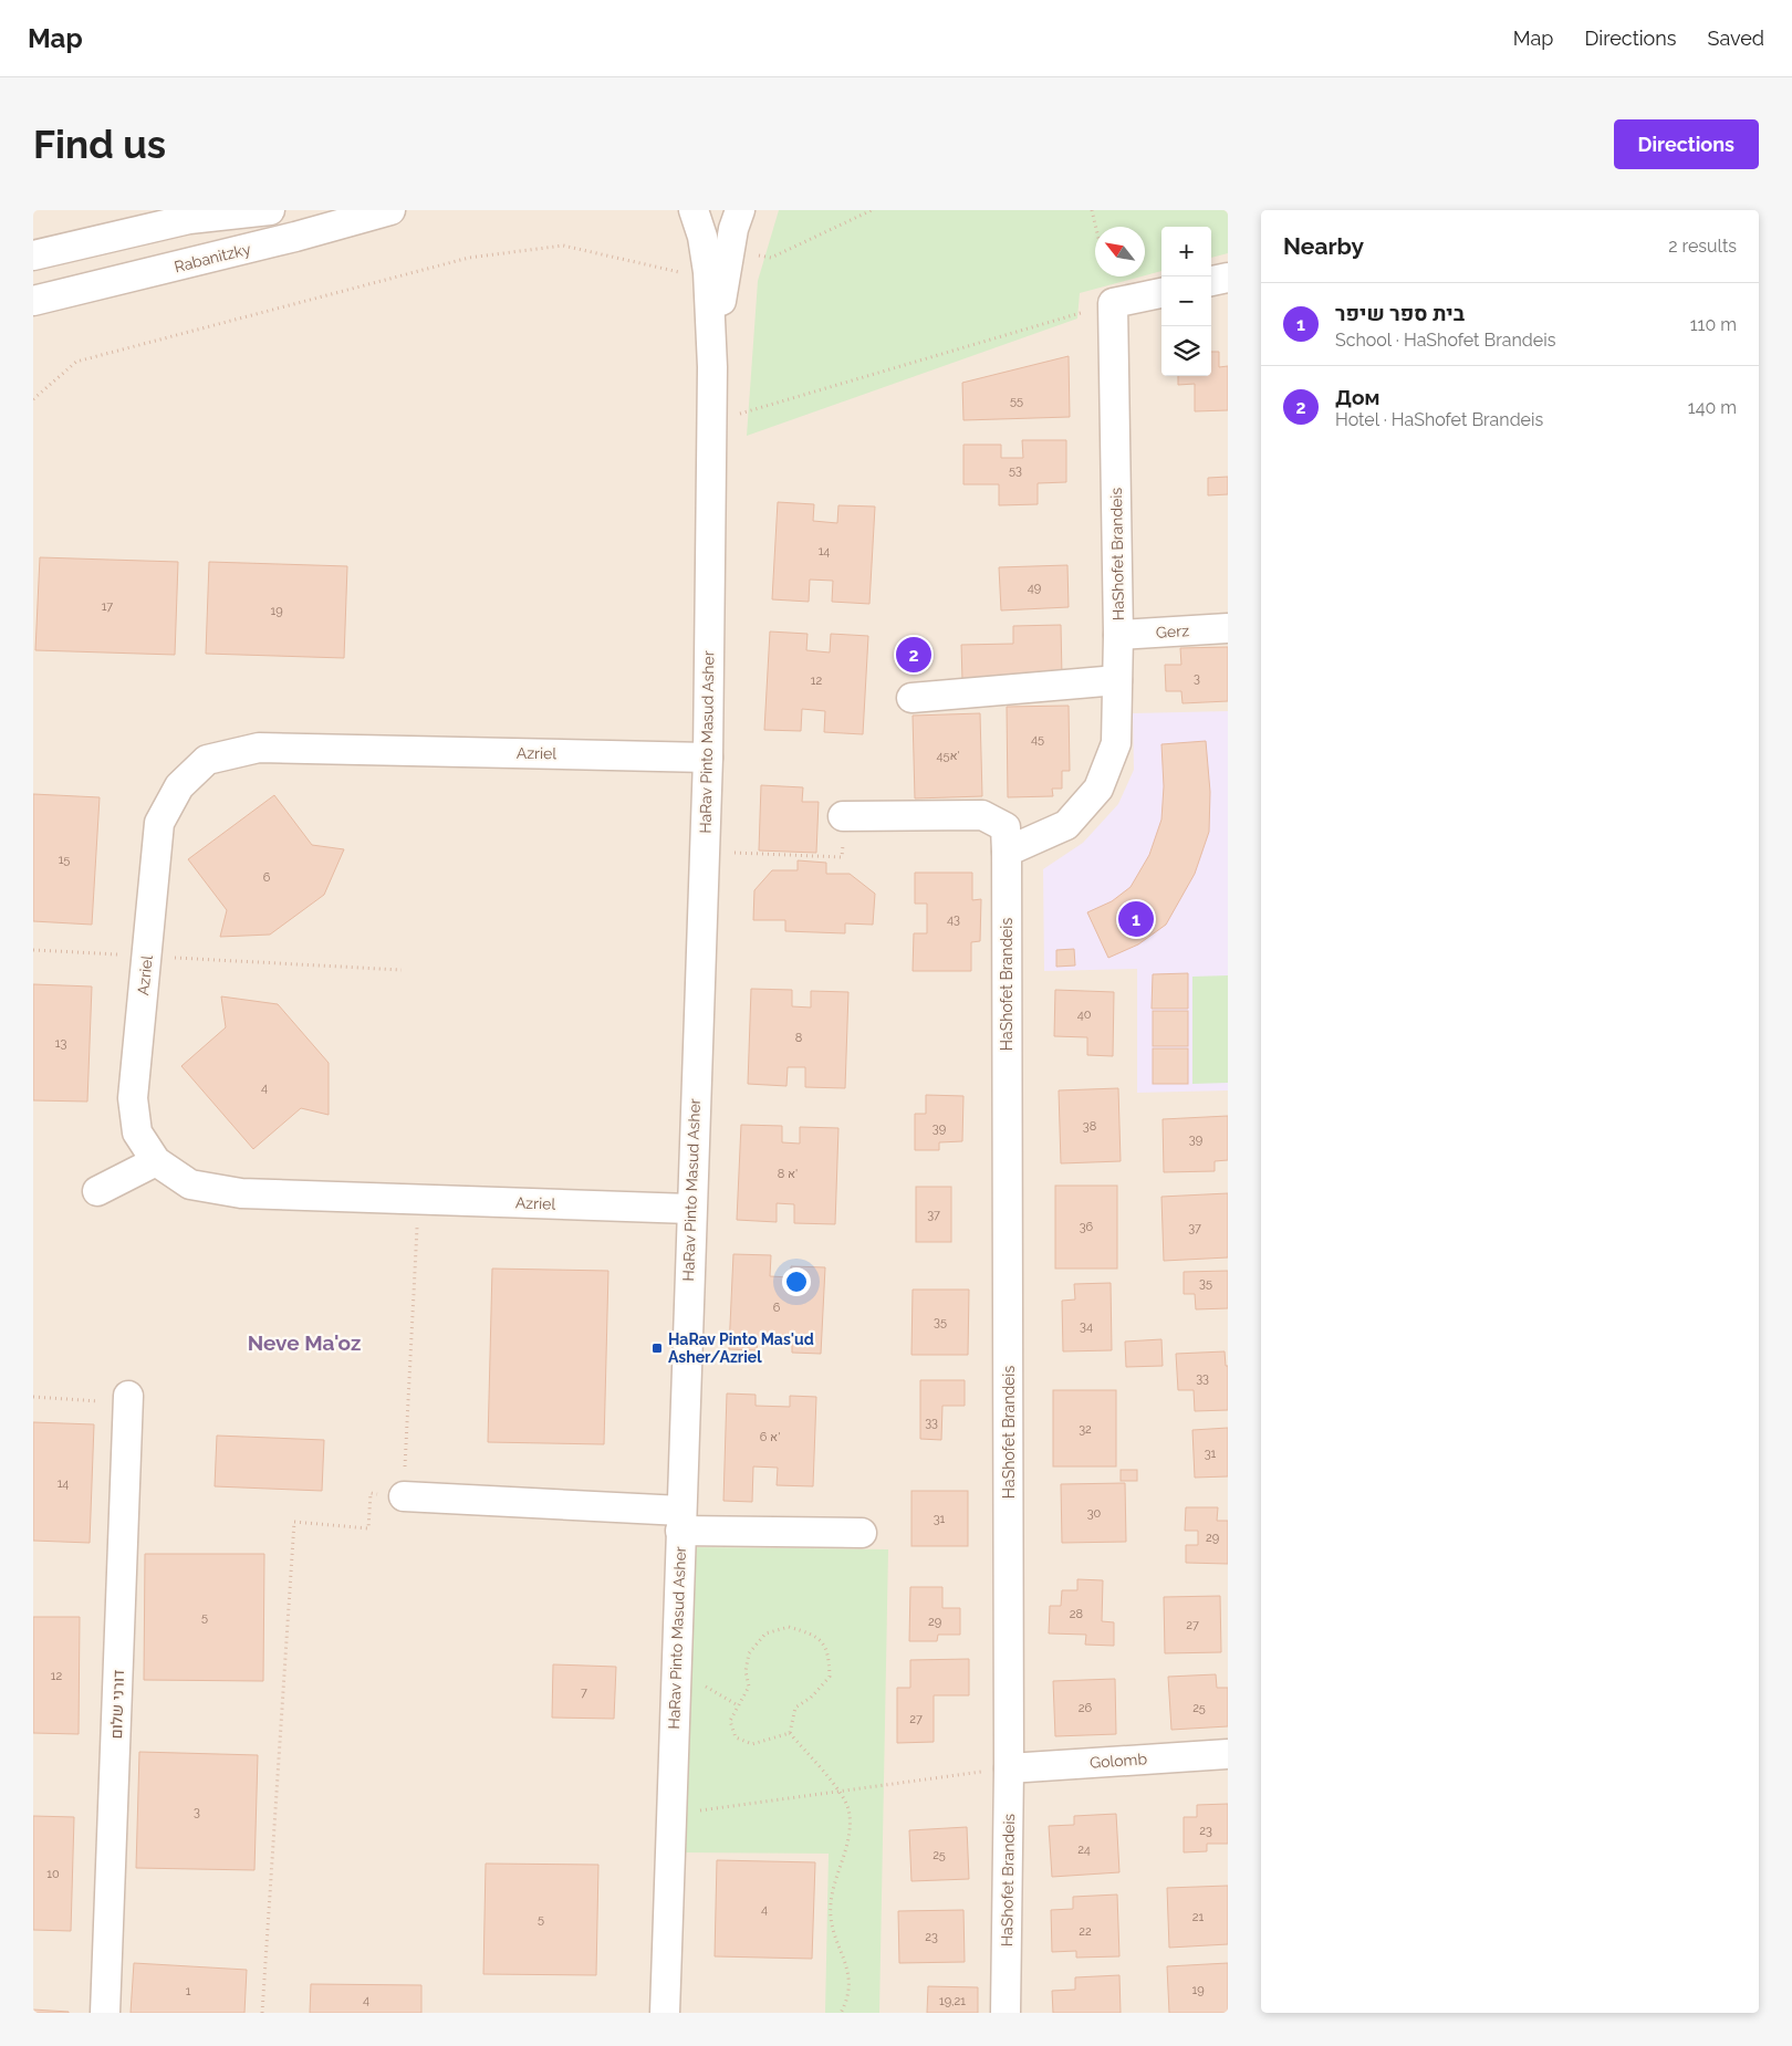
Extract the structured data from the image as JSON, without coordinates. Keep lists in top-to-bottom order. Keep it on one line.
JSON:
{"streets":{"street":["Rabanitzky","HaShofet Brandeis","Gerz","HaRav Pinto Masud Asher","Azriel","דורני שלום","Golomb"]},"crossings":[["HaShofet Brandeis","Gerz"],["HaShofet Brandeis","Golomb"],["HaRav Pinto Masud Asher","Azriel"]],"districts":["Neve Ma'oz"],"places":{"transit":["HaRav Pinto Mas'ud Asher/Azriel"]},"house_numbers":["55","53","14","49","17","19","3","12","45","45א'","15","6","43","40","8","13","4","38","39","39","8 א'","37","36","37","35","6","35","34","33","33","32","6 א'","31","14","30","31","29","28","5","29","27","12","7","26","25","27","3","23","24","25","10","4","21","5","22","23","19","1","4","19,21"],"north":"top left","page":{"header":"Map","nav":["Map","Directions","Saved"],"buttons":"Directions","title":"Find us","heading":["Nearby","2 results"],"map_buttons":["+","−"],"list":[{"mark":"1","name":"בית ספר שיפר","note":"School · HaShofet Brandeis","value":"110 m"},{"mark":"2","name":"Дом","note":"Hotel · HaShofet Brandeis","value":"140 m"}],"pins":["2","1"]}}
